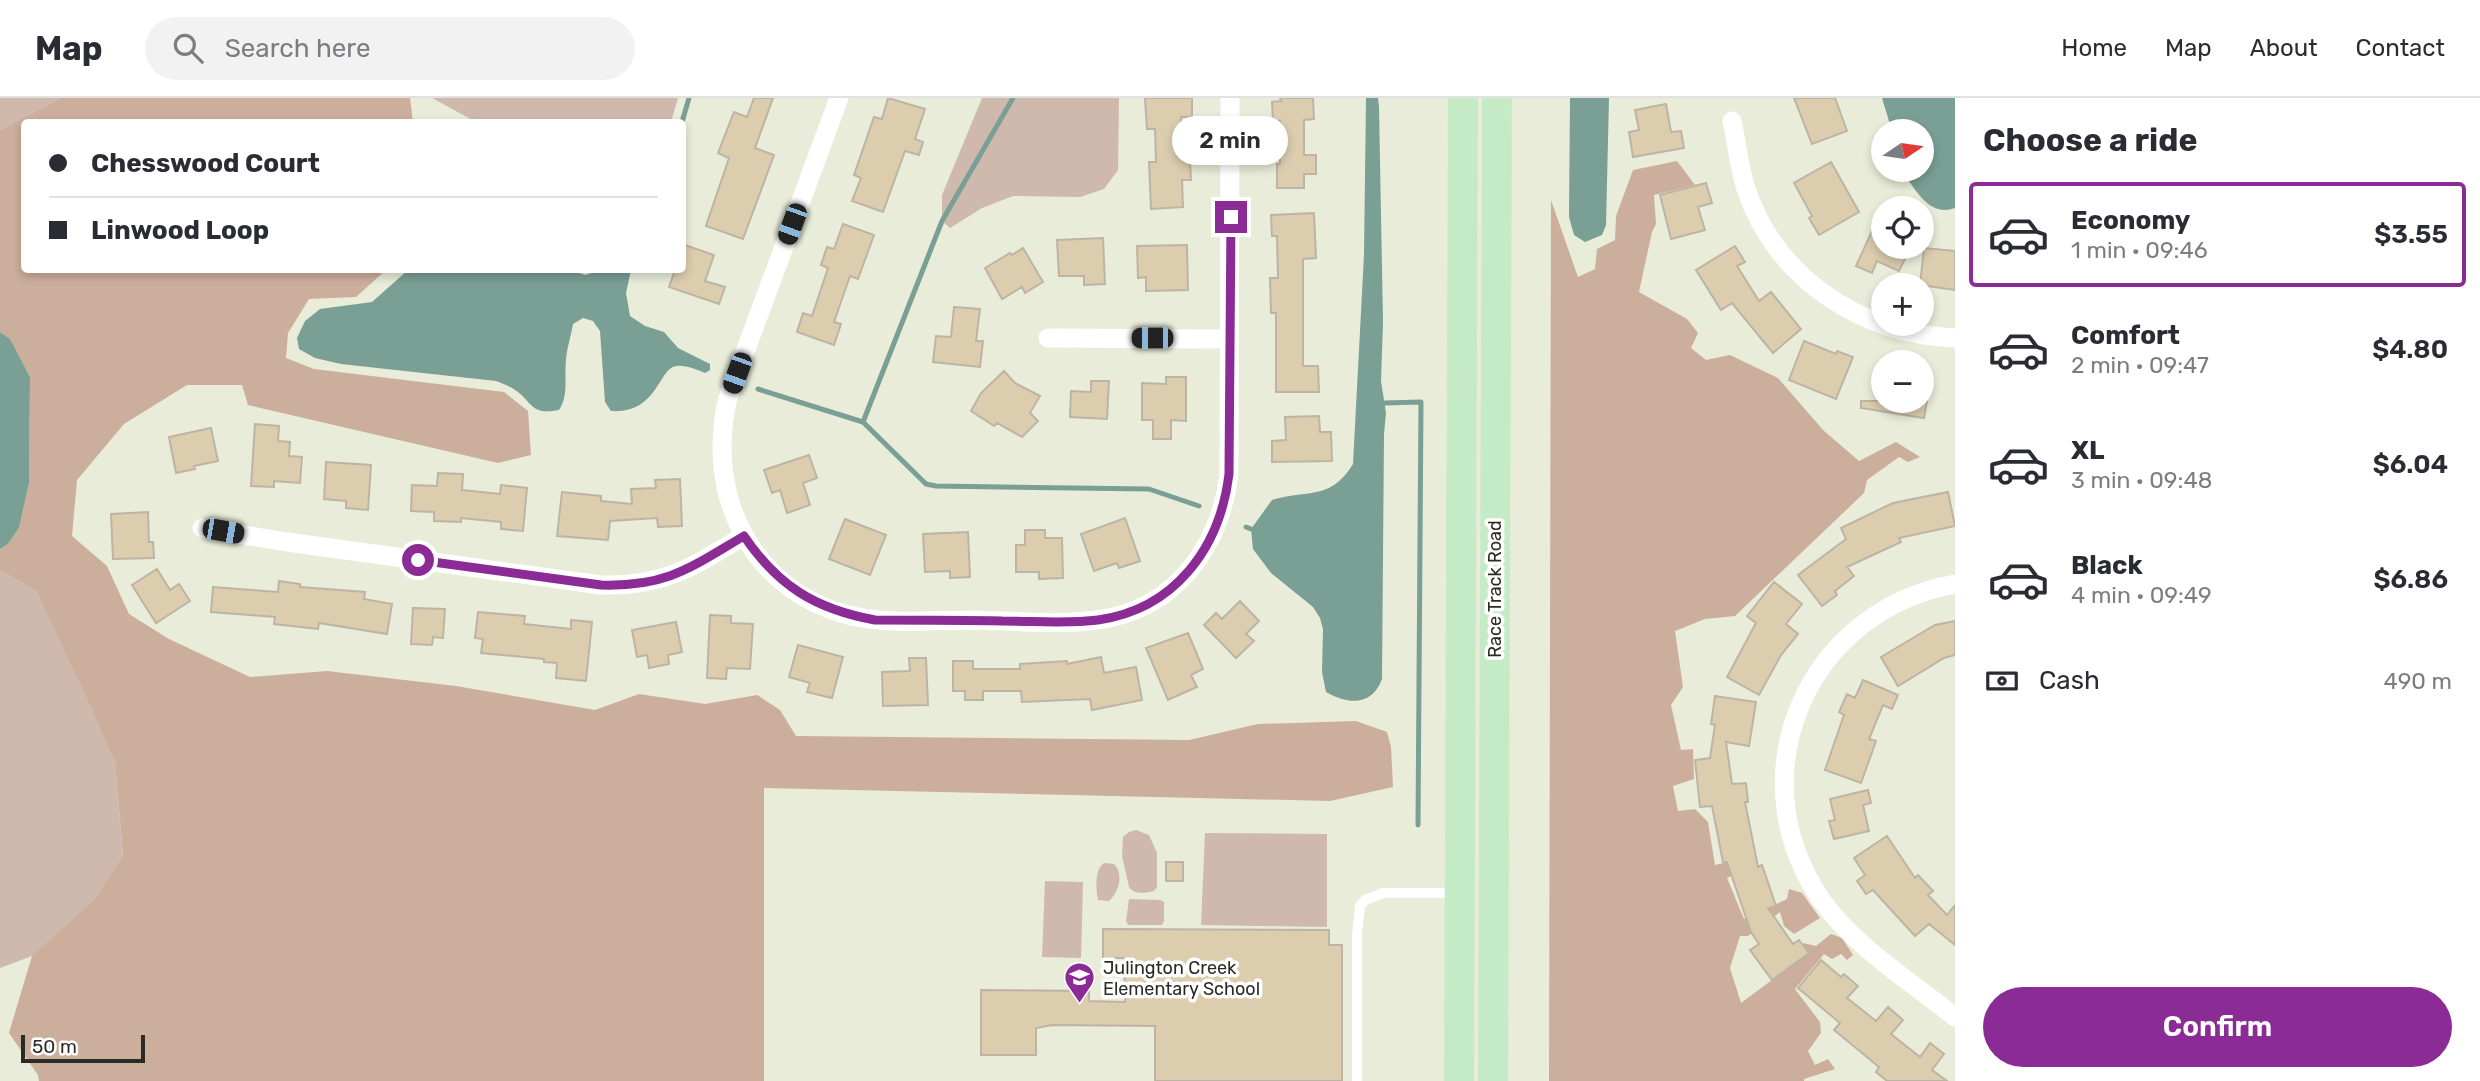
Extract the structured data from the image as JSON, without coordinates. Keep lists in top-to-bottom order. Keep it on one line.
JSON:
{"streets":{"main road":["Race Track Road"]},"places":{"school or university":["Julington Creek Elementary School"]},"scale_bar":"50 m","north":"right","page":{"header":"Map","search":"Search here","nav":["Home","Map","About","Contact"],"heading":"Choose a ride","bubble":"2 min","map_buttons":["+","−"],"banner":["Chesswood Court","Linwood Loop"],"list":[{"name":"Economy","note":"1 min · 09:46","value":"$3.55"},{"name":"Comfort","note":"2 min · 09:47","value":"$4.80"},{"name":"XL","note":"3 min · 09:48","value":"$6.04"},{"name":"Black","note":"4 min · 09:49","value":"$6.86"}],"pay":["Cash","490 m"],"buttons":"Confirm","scale":"50 m"}}
